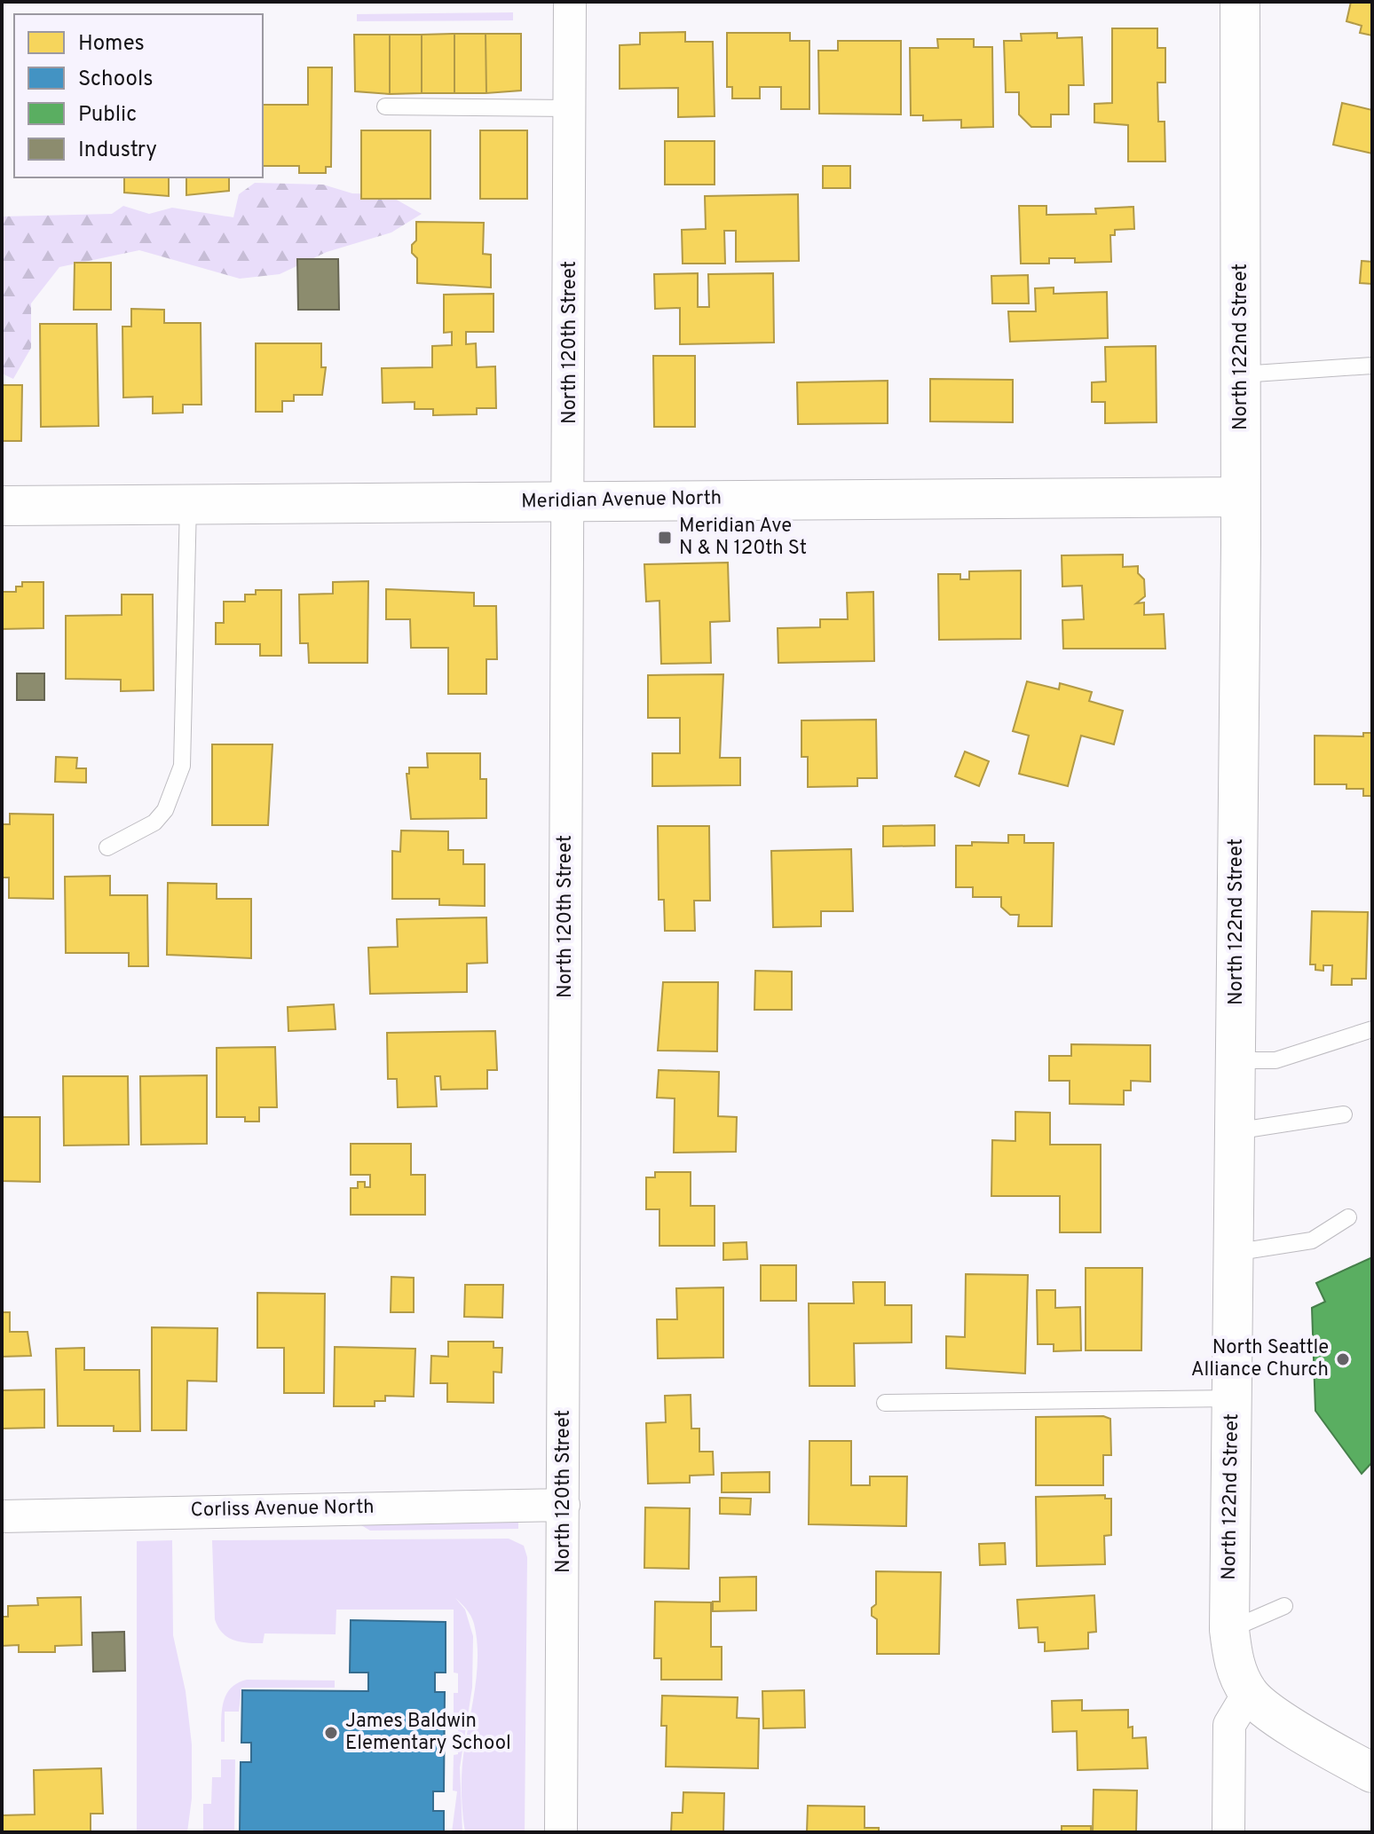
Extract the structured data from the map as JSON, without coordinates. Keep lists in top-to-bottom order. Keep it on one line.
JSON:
{"streets":{"street":["North 120th Street","North 122nd Street","Meridian Avenue North","Corliss Avenue North"]},"crossings":[["North 120th Street","Meridian Avenue North"],["North 120th Street","Corliss Avenue North"],["North 122nd Street","Meridian Avenue North"]],"places":{"transit":["Meridian Ave N & N 120th St"],"other":["North Seattle Alliance Church","James Baldwin Elementary School"]},"legend":["Homes","Schools","Public","Industry"]}
